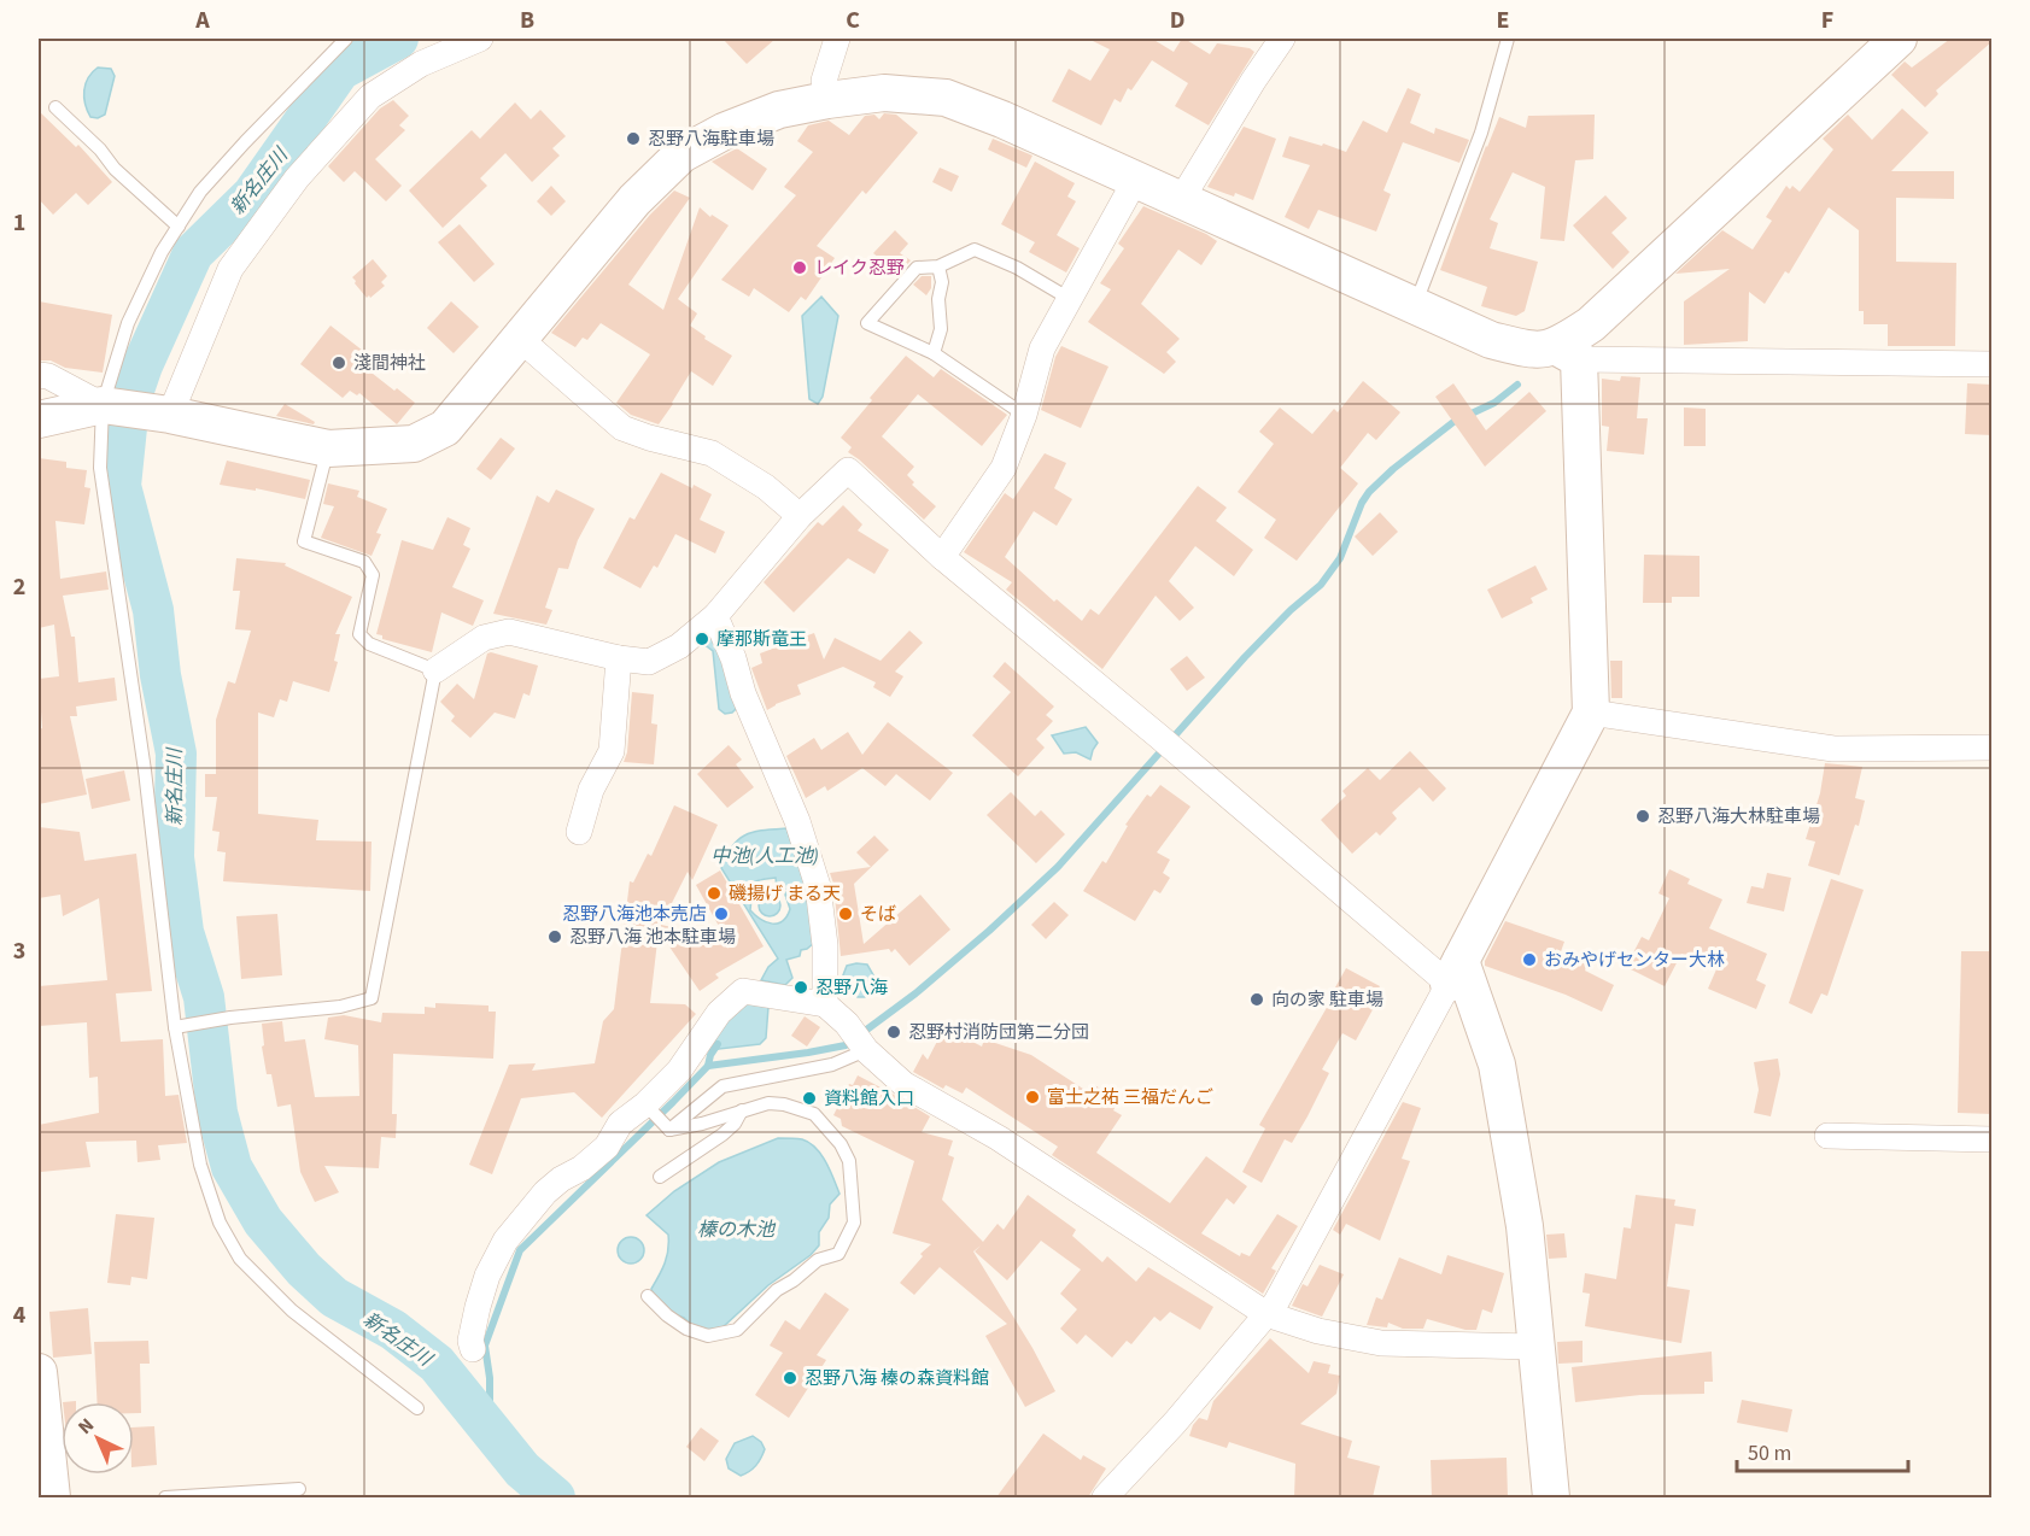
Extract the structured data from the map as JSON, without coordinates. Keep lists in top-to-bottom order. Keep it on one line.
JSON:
{"water":["新名庄川","中池(人工池)","榛の木池"],"places":["忍野八海駐車場","レイク忍野","淺間神社","摩那斯竜王","忍野八海大林駐車場","磯揚げ まる天","忍野八海池本売店","そば","忍野八海 池本駐車場","おみやげセンター大林","忍野八海","向の家 駐車場","忍野村消防団第二分団","富士之祐 三福だんご","資料館入口","忍野八海 榛の森資料館"],"scale_bar":"50 m","north":"top left","grid":{"columns":["A","B","C","D","E","F"],"rows":["1","2","3","4"]}}
